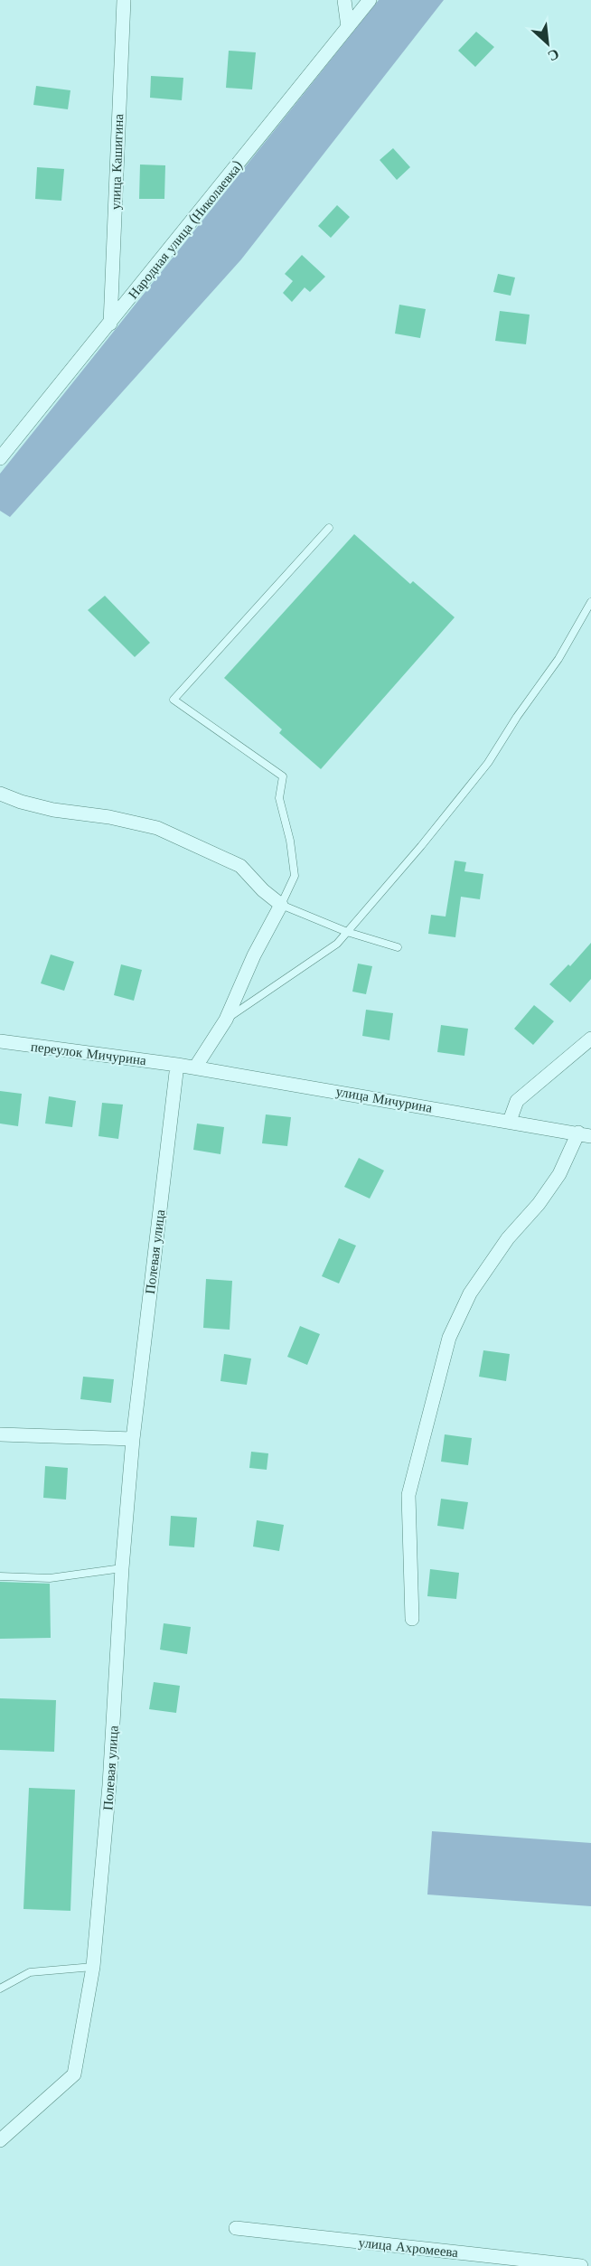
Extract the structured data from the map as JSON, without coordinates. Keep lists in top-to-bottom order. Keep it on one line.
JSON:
{"streets":{"street":["улица Кашигина","Народная улица (Николаевка)","переулок Мичурина","улица Мичурина","Полевая улица","улица Ахромеева"]},"crossings":[["улица Кашигина","Народная улица (Николаевка)"],["переулок Мичурина","улица Мичурина"],["переулок Мичурина","Полевая улица"],["улица Мичурина","Полевая улица"]],"north":"bottom right"}
